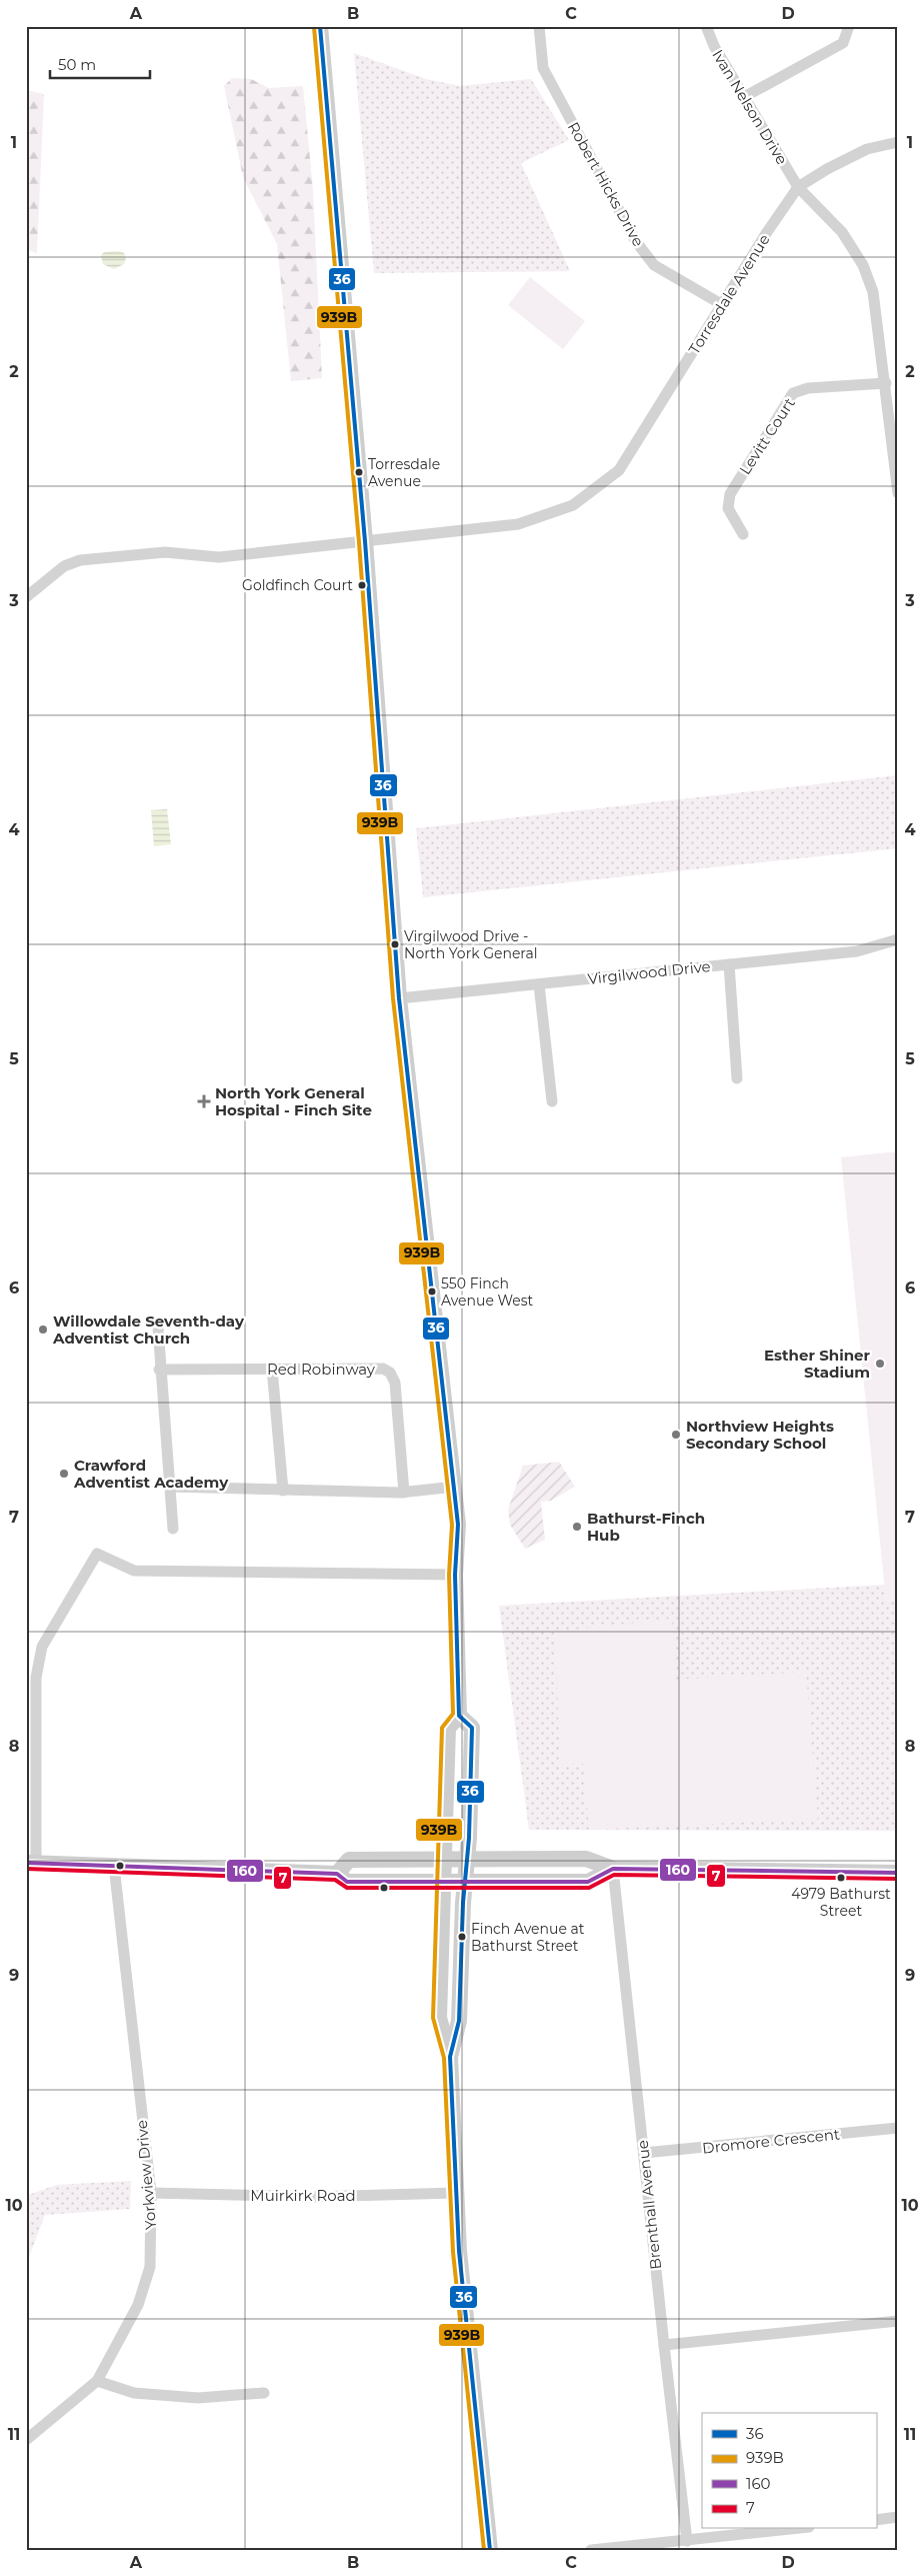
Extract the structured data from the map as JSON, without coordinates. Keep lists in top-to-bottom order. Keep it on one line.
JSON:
{"streets":{"street":["Ivan Nelson Drive","Robert Hicks Drive","Torresdale Avenue","Levitt Court","Virgilwood Drive","Red Robinway","Dromore Crescent","Yorkview Drive","Muirkirk Road","Brenthall Avenue"]},"crossings":[["Ivan Nelson Drive","Torresdale Avenue"],["Ivan Nelson Drive","Levitt Court"],["Robert Hicks Drive","Torresdale Avenue"],["Dromore Crescent","Brenthall Avenue"],["Yorkview Drive","Muirkirk Road"]],"places":{"other":["Torresdale Avenue","Goldfinch Court","Virgilwood Drive - North York General","550 Finch Avenue West","Willowdale Seventh-day Adventist Church","Esther Shiner Stadium","Northview Heights Secondary School","Crawford Adventist Academy","Bathurst-Finch Hub","4979 Bathurst Street","Finch Avenue at Bathurst Street"],"health":["North York General Hospital - Finch Site"]},"lines":["transit line 36","transit line 939B","transit line 160","transit line 7"],"legend":["36","939B","160","7"],"scale_bar":"50 m","grid":{"columns":["A","B","C","D"],"rows":["1","2","3","4","5","6","7","8","9","10","11"]}}
